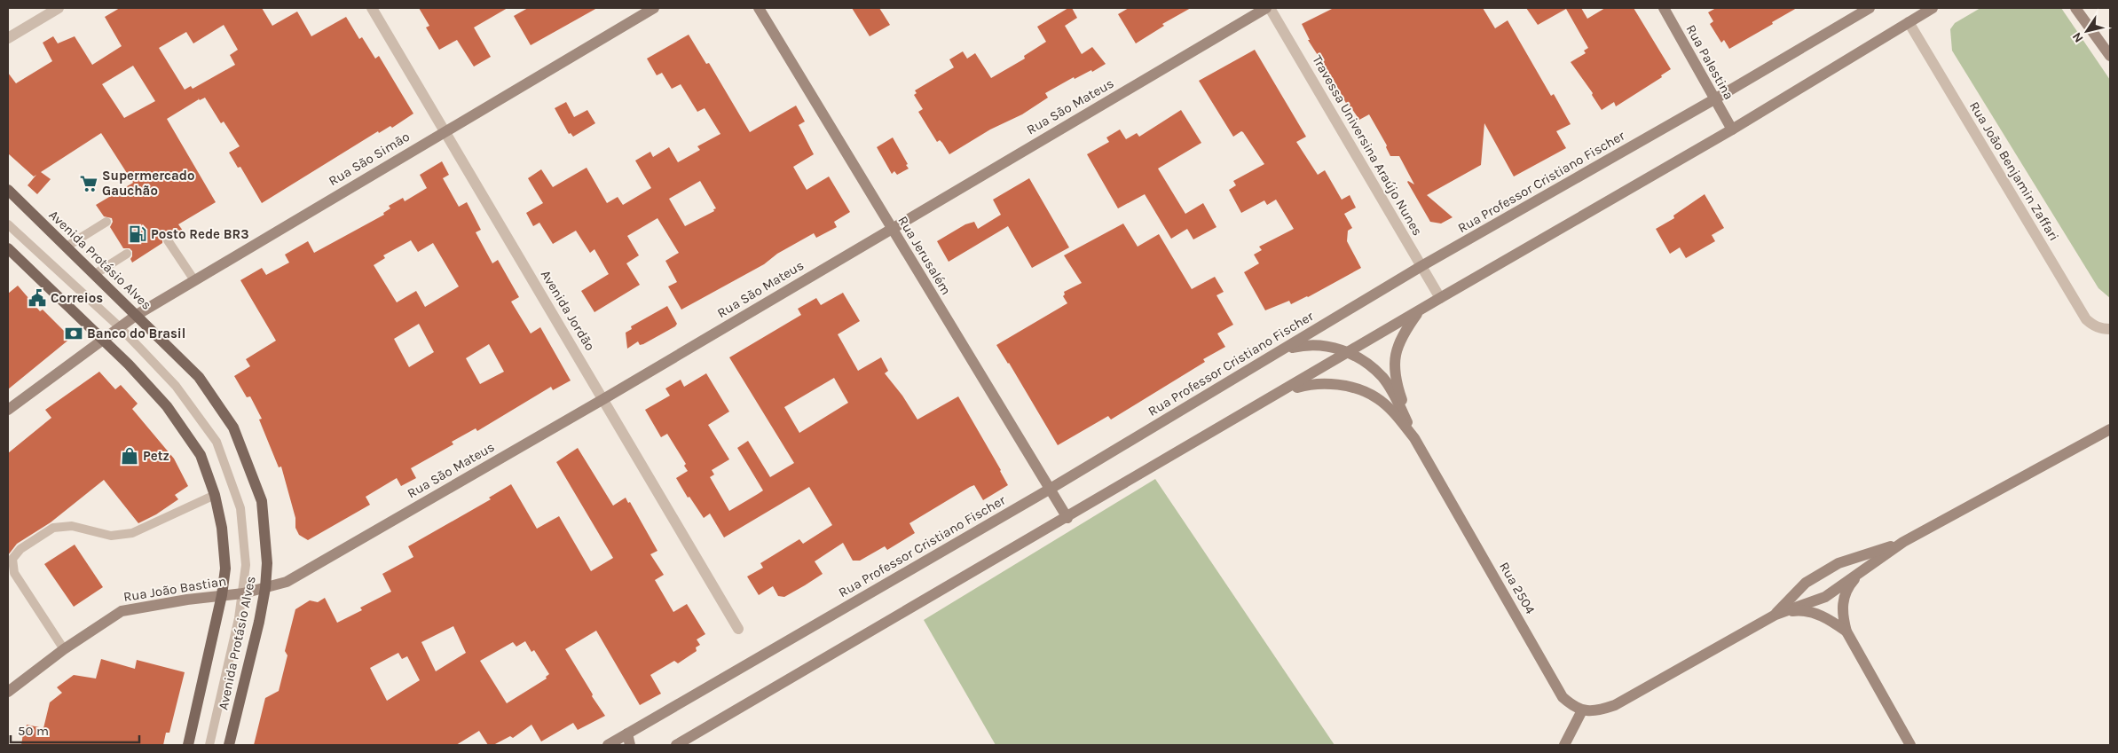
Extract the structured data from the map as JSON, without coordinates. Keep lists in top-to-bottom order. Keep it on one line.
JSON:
{"streets":{"main road":["Rua Palestina","Rua São Mateus","Rua São Simão","Rua Professor Cristiano Fischer","Rua Jerusalém","Avenida Protásio Alves","Rua 2504","Rua João Bastian"],"street":["Travessa Universina Araújo Nunes","Rua João Benjamin Zaffari","Avenida Jordão"]},"crossings":[["Rua Palestina","Rua Professor Cristiano Fischer"],["Rua São Mateus","Rua Jerusalém"],["Rua São Mateus","Avenida Protásio Alves"],["Rua São Mateus","Avenida Jordão"],["Rua São Mateus","Rua João Bastian"],["Travessa Universina Araújo Nunes","Rua Professor Cristiano Fischer"],["Rua São Simão","Avenida Protásio Alves"],["Rua São Simão","Avenida Jordão"],["Rua Professor Cristiano Fischer","Rua Jerusalém"],["Avenida Protásio Alves","Rua João Bastian"]],"places":{"supermarket":["Supermercado Gauchão"],"fuel station":["Posto Rede BR3"],"public building":["Correios"],"bank":["Banco do Brasil"],"shop":["Petz"]},"scale_bar":"50 m","north":"bottom left"}
